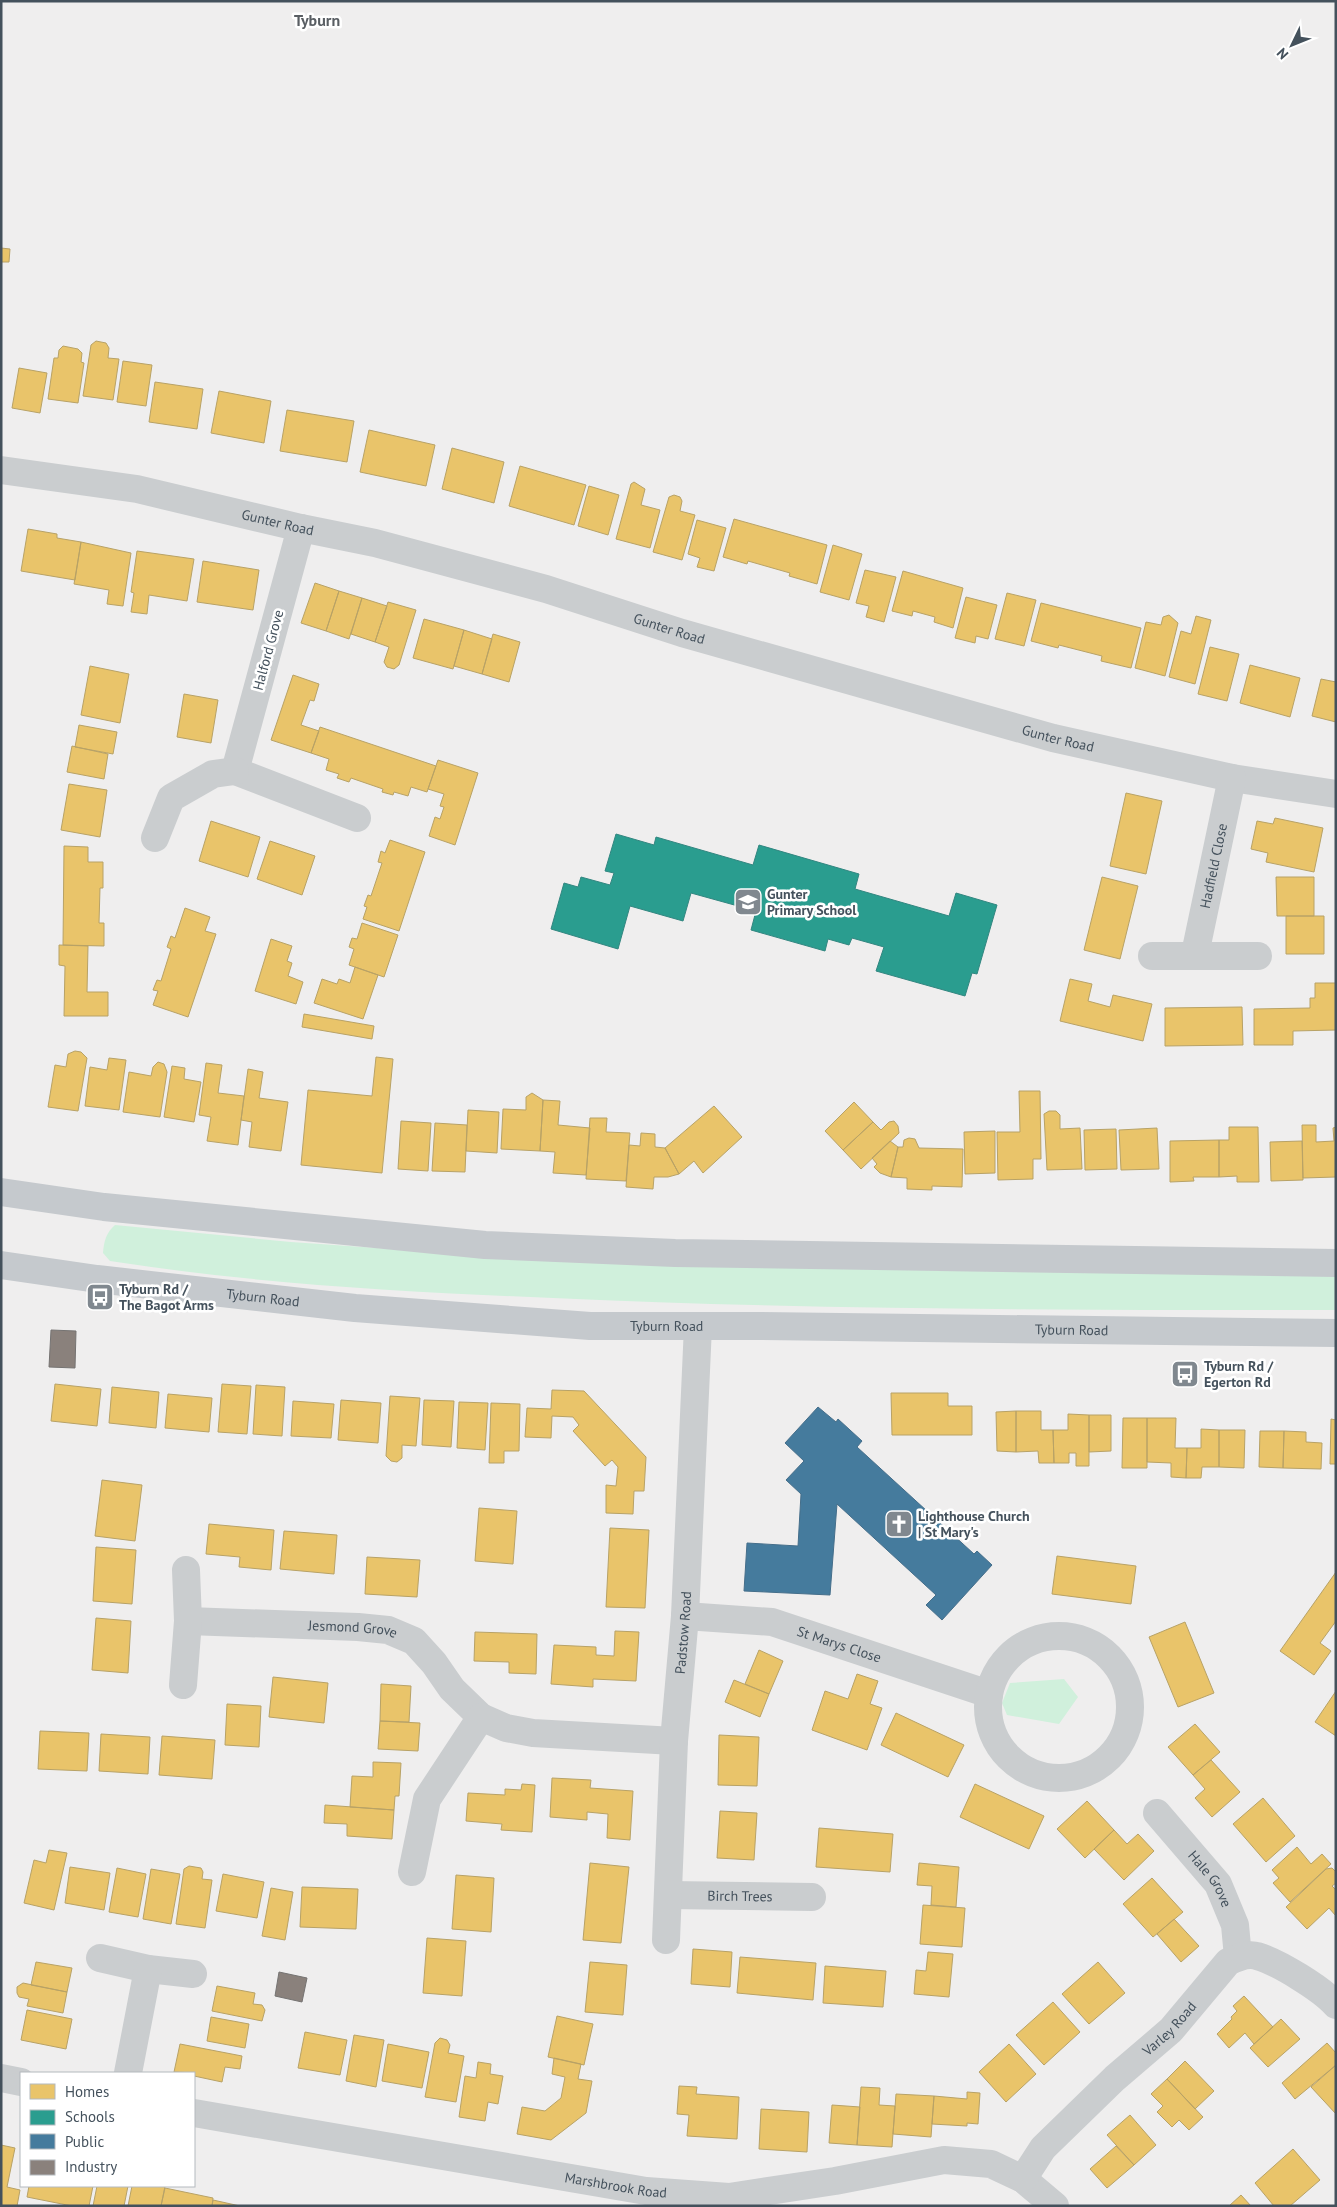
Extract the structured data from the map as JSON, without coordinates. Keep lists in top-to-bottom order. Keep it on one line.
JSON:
{"streets":{"main road":["Tyburn Road"],"street":["Gunter Road","Halford Grove","Hadfield Close","Jesmond Grove","Padstow Road","St Marys Close","Hale Grove","Birch Trees","Varley Road","Marshbrook Road"]},"crossings":[["Gunter Road","Halford Grove"],["Gunter Road","Hadfield Close"],["Tyburn Road","Padstow Road"],["Jesmond Grove","Padstow Road"],["Padstow Road","St Marys Close"],["Padstow Road","Birch Trees"],["Hale Grove","Varley Road"],["Varley Road","Marshbrook Road"]],"districts":["Tyburn"],"places":{"school or university":["Gunter Primary School"],"bus stop":["Tyburn Rd / The Bagot Arms","Tyburn Rd / Egerton Rd"],"church":["Lighthouse Church | St Mary's"]},"legend":["Homes","Schools","Public","Industry"],"north":"bottom left"}
